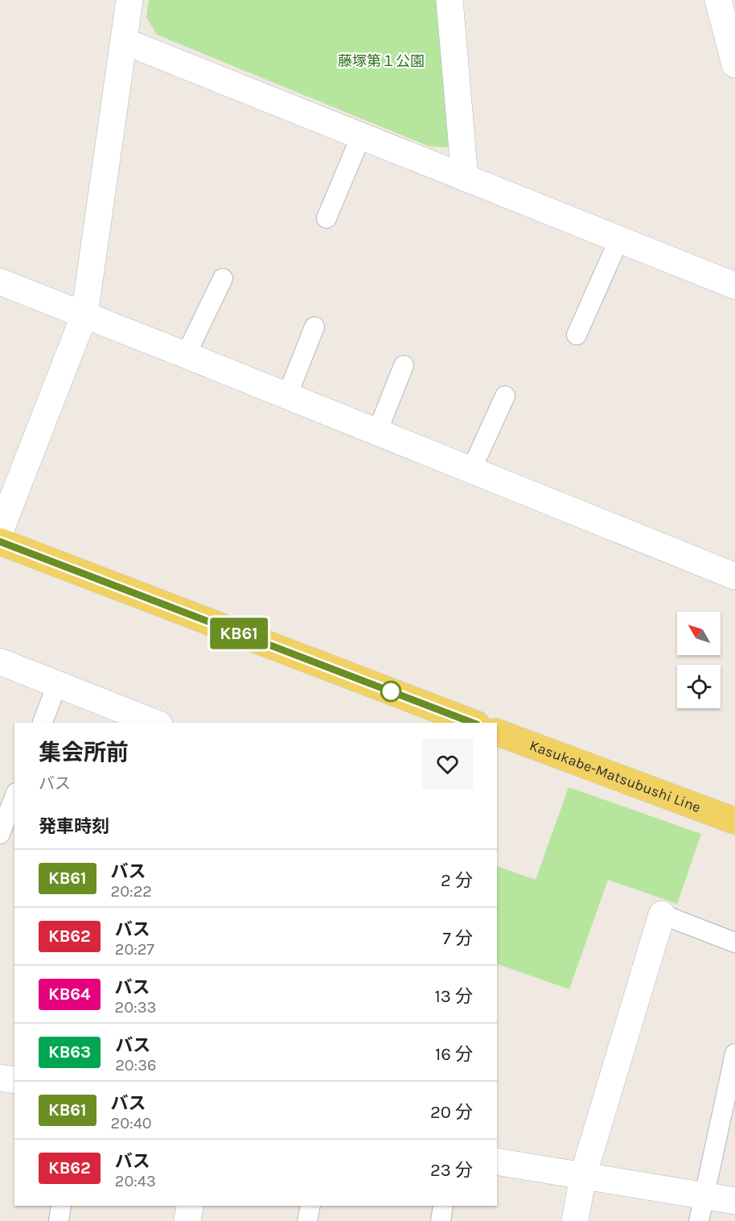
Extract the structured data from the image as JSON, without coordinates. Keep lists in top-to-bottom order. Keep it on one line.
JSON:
{"streets":{"main road":["Kasukabe-Matsubushi Line"]},"parks":["藤塚第１公園"],"lines":["bus line KB61"],"north":"top left","page":{"on_map":"KB61","heading":[["集会所前","バス"],"発車時刻"],"list":[{"mark":"KB61","name":"バス","note":"20:22","value":"2 分"},{"mark":"KB62","name":"バス","note":"20:27","value":"7 分"},{"mark":"KB64","name":"バス","note":"20:33","value":"13 分"},{"mark":"KB63","name":"バス","note":"20:36","value":"16 分"},{"mark":"KB61","name":"バス","note":"20:40","value":"20 分"},{"mark":"KB62","name":"バス","note":"20:43","value":"23 分"}]}}
